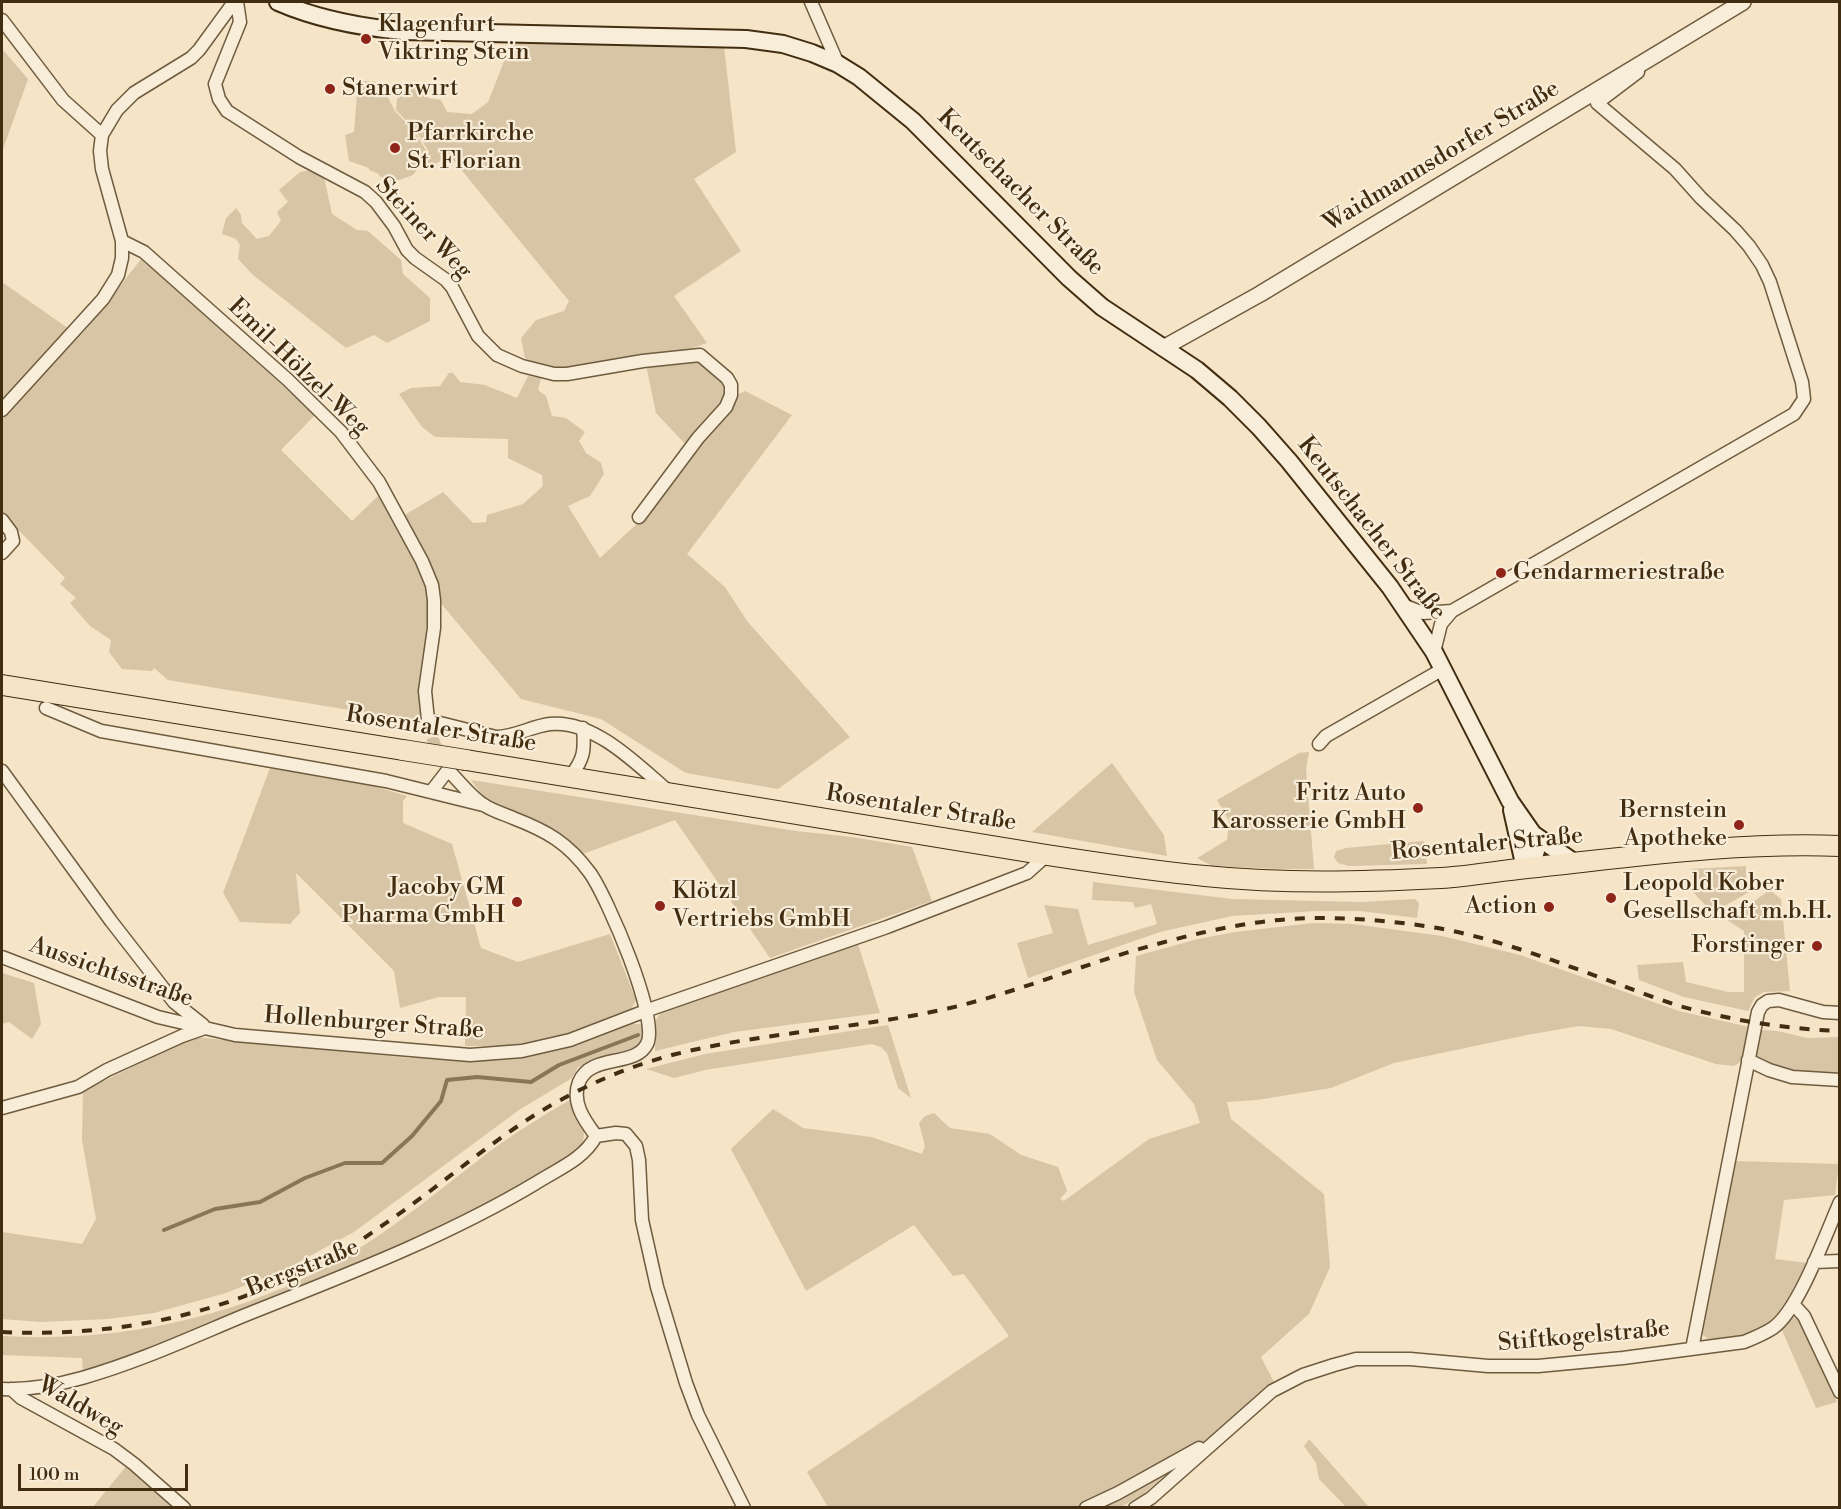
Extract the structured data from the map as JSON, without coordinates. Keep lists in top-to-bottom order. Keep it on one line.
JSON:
{"streets":{"main road":["Keutschacher Straße","Rosentaler Straße"],"street":["Waidmannsdorfer Straße","Steiner Weg","Emil-Hölzel-Weg","Aussichtsstraße","Hollenburger Straße","Bergstraße","Stiftkogelstraße","Waldweg"]},"crossings":[["Waidmannsdorfer Straße","Keutschacher Straße"],["Emil-Hölzel-Weg","Rosentaler Straße"],["Rosentaler Straße","Hollenburger Straße"],["Aussichtsstraße","Hollenburger Straße"],["Bergstraße","Waldweg"]],"places":["Klagenfurt Viktring Stein","Stanerwirt","Pfarrkirche St. Florian","Gendarmeriestraße","Fritz Auto Karosserie GmbH","Bernstein Apotheke","Leopold Kober Gesellschaft m.b.H.","Jacoby GM Pharma GmbH","Klötzl Vertriebs GmbH","Action","Forstinger"],"scale_bar":"100 m"}
